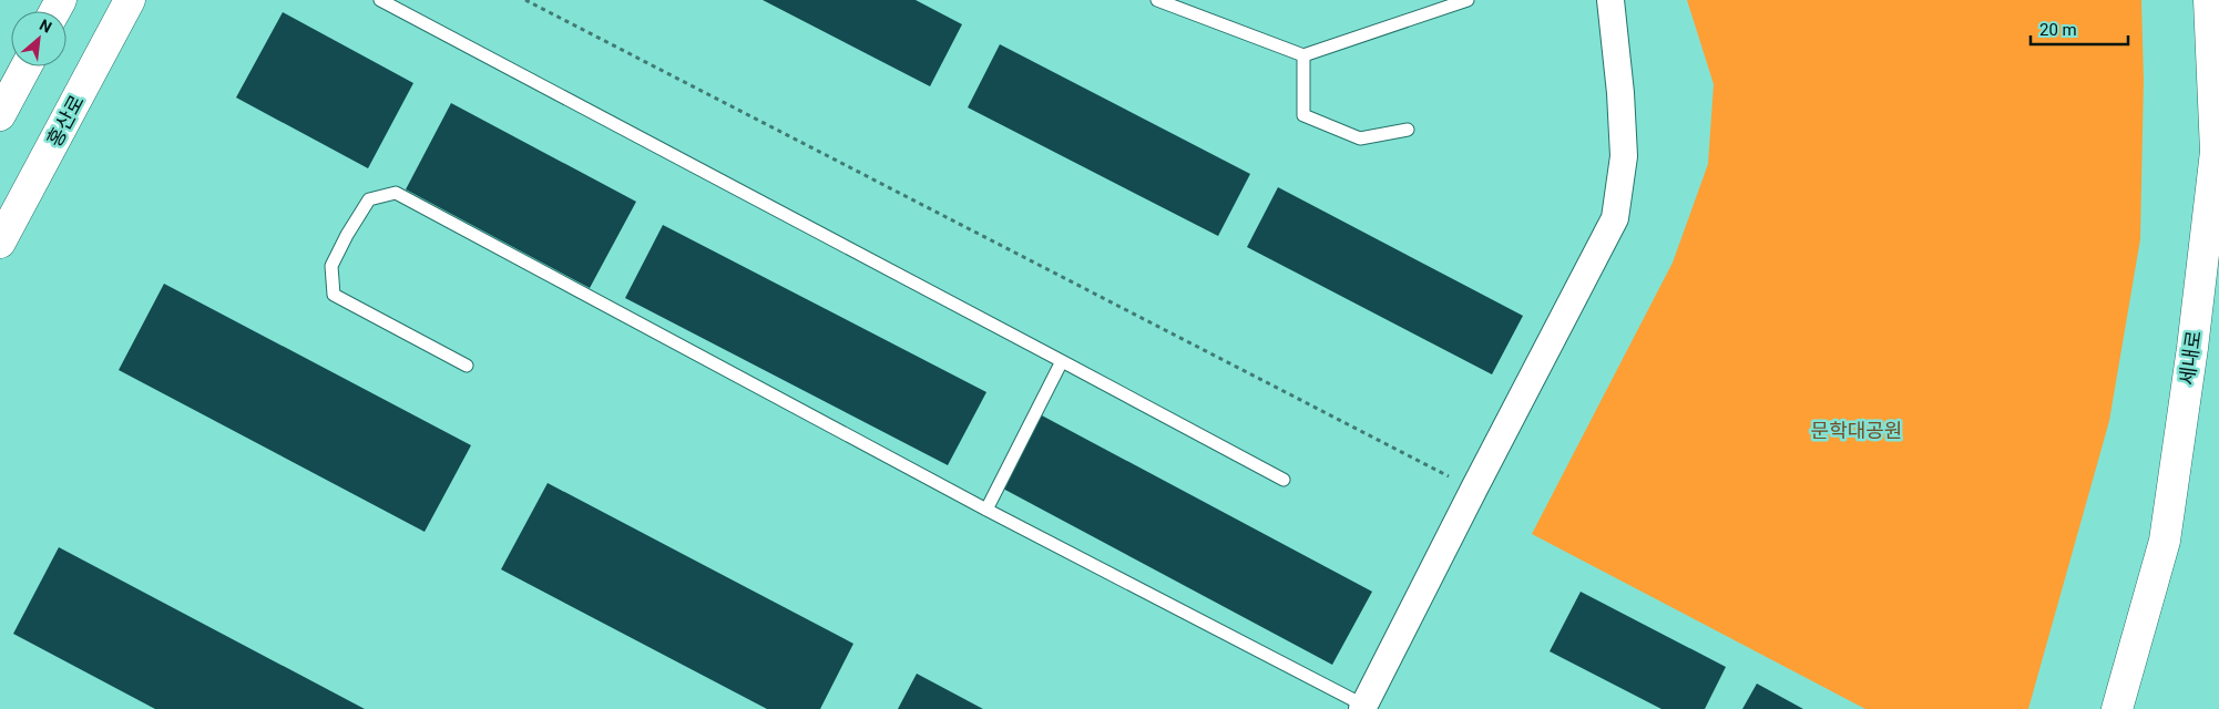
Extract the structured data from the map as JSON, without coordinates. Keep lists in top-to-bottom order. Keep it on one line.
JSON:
{"streets":{"street":["홍산로","세내로"]},"parks":["문학대공원"],"scale_bar":"20 m","north":"top right"}
